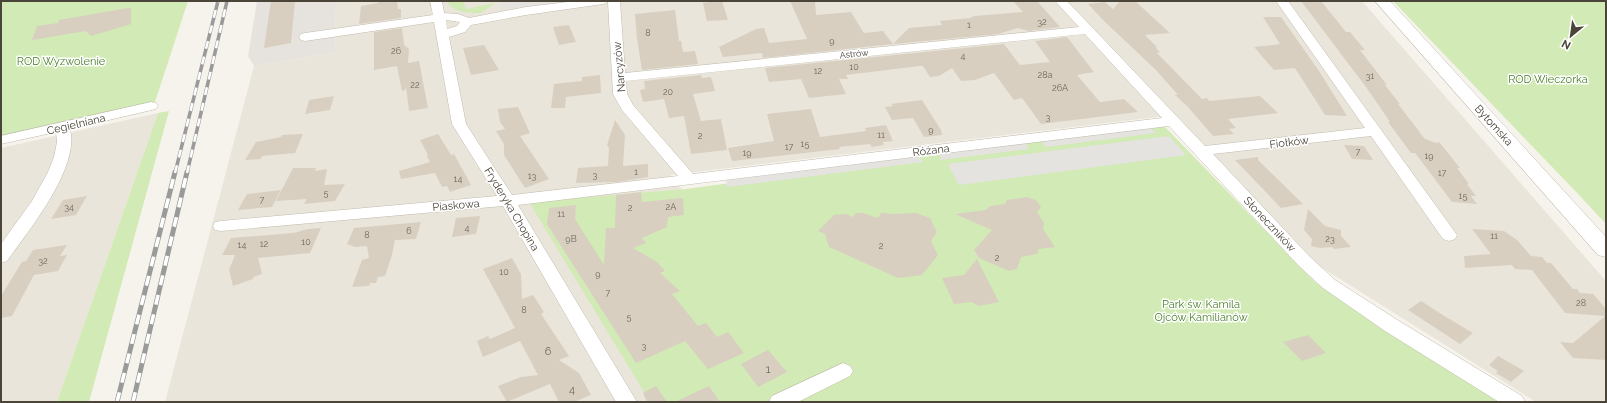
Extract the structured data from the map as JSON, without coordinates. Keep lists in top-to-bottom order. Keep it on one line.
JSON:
{"streets":{"street":["Astrów","Narcyzów","Cegielniana","Bytomska","Fiołków","Różana","Piaskowa","Fryderyka Chopina","Słoneczników"]},"crossings":[["Astrów","Narcyzów"],["Astrów","Słoneczników"],["Narcyzów","Różana"],["Narcyzów","Piaskowa"],["Fiołków","Słoneczników"],["Różana","Piaskowa"],["Różana","Słoneczników"],["Piaskowa","Fryderyka Chopina"]],"parks":["ROD Wyzwolenie","ROD Wieczorka","Park św. Kamila Ojców Kamilianów"],"house_numbers":["32","1","8","9","26","4","10","12","28a","31","22","26A","20","3","9","11","2","15","17","7","19","19","1","17","3","13","14","5","15","7","34","2A","2","11","4","6","8","11","9B","23","10","12","14","2","2","32","10","9","7","28","8","5","3","6","1","4"],"north":"bottom left"}
